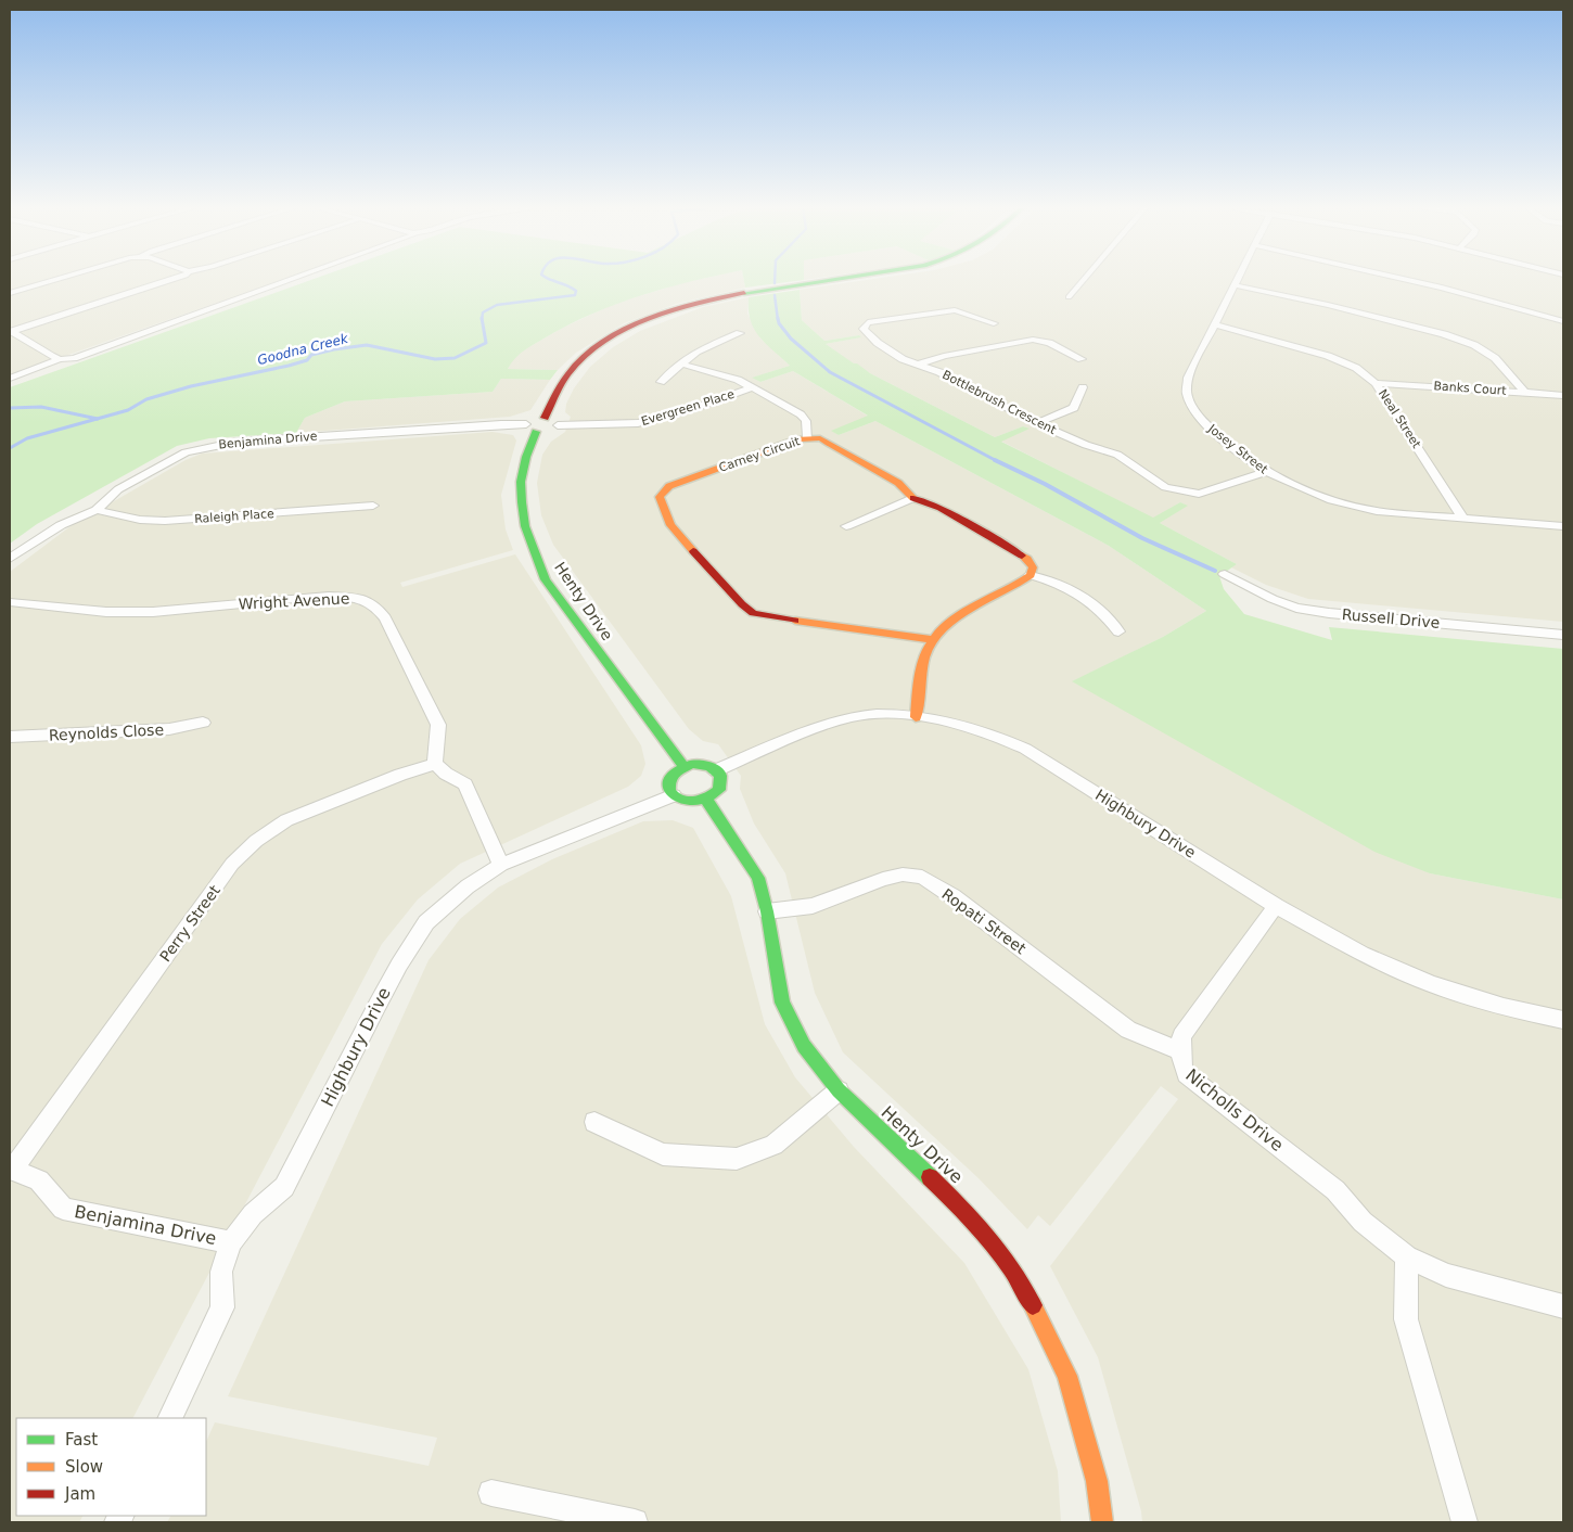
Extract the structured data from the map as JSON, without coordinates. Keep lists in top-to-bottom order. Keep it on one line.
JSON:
{"streets":{"street":["Banks Court","Bottlebrush Crescent","Evergreen Place","Neal Street","Benjamina Drive","Josey Street","Carney Circuit","Raleigh Place","Wright Avenue","Henty Drive","Russell Drive","Reynolds Close","Highbury Drive","Ropati Street","Perry Street","Nicholls Drive"]},"crossings":[["Banks Court","Neal Street"],["Bottlebrush Crescent","Josey Street"],["Neal Street","Josey Street"],["Benjamina Drive","Raleigh Place"],["Benjamina Drive","Highbury Drive"],["Benjamina Drive","Perry Street"],["Wright Avenue","Perry Street"],["Henty Drive","Highbury Drive"],["Henty Drive","Ropati Street"],["Highbury Drive","Nicholls Drive"],["Ropati Street","Nicholls Drive"]],"water":["Goodna Creek"],"legend":["Fast","Slow","Jam"]}
